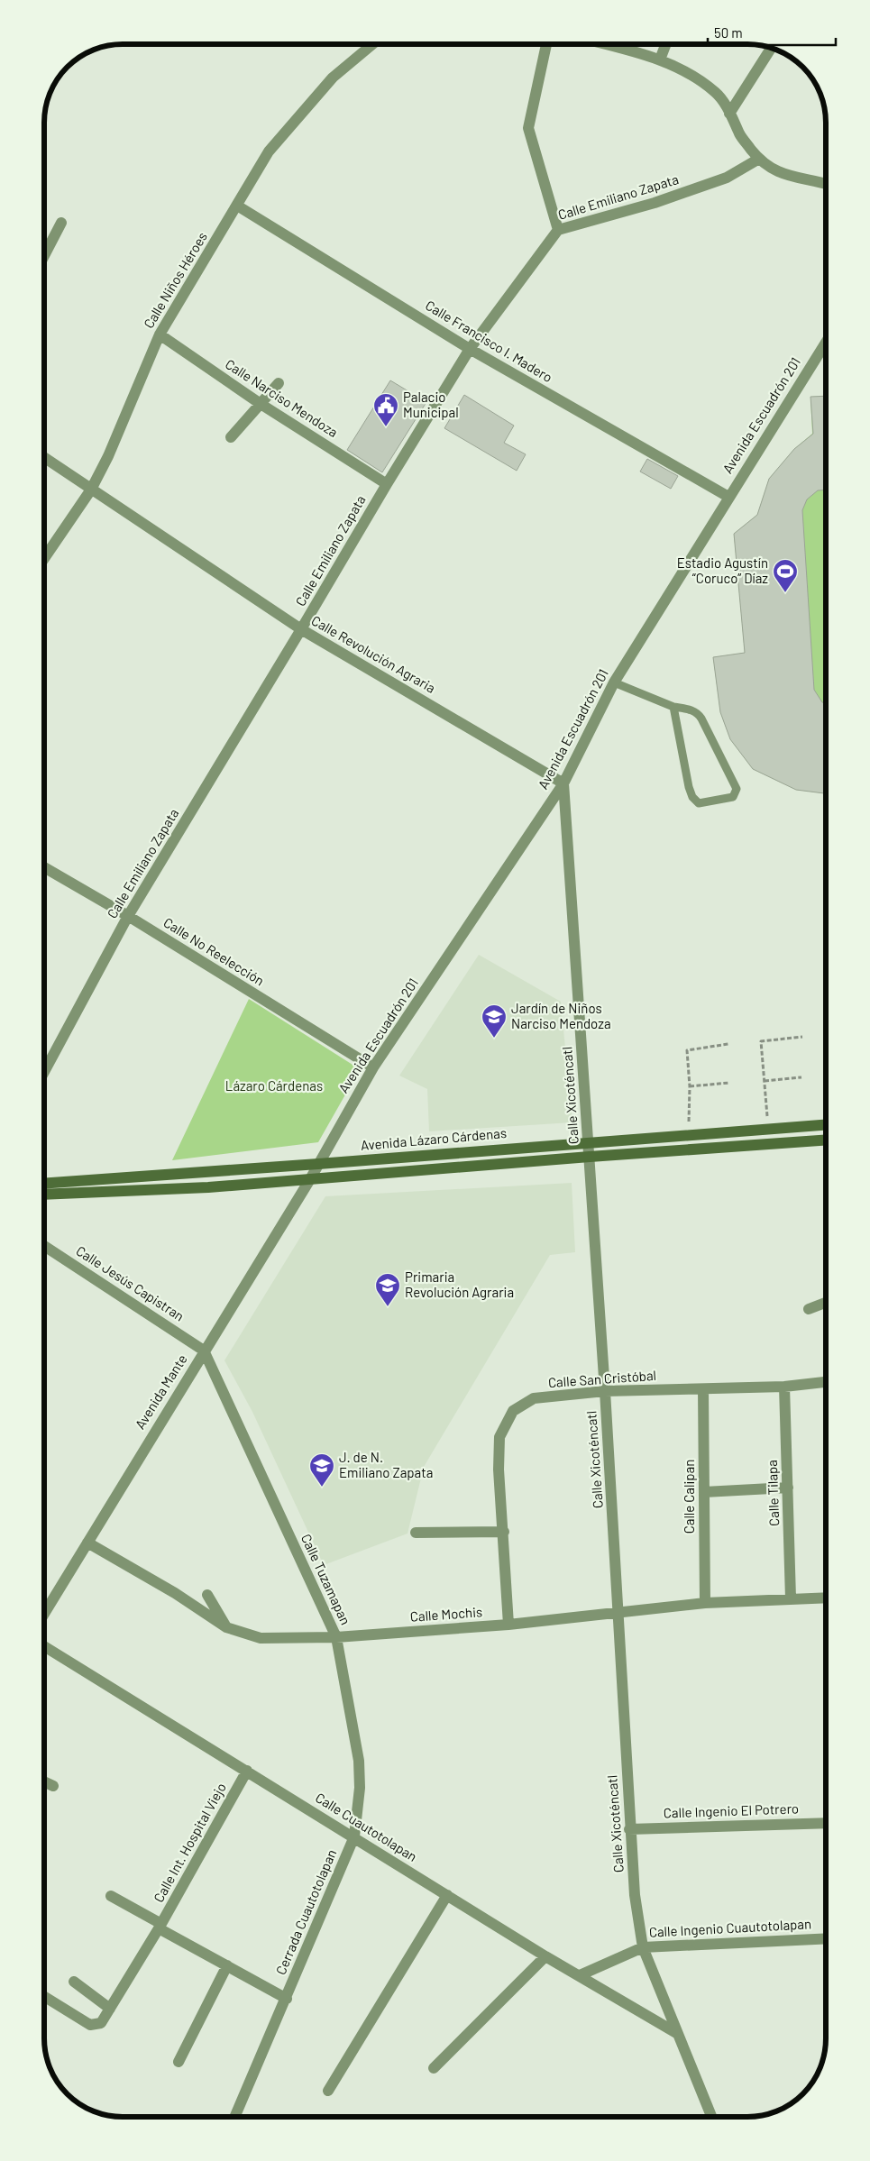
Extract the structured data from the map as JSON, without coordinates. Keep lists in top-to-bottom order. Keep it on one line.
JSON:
{"streets":{"main road":["Avenida Lázaro Cárdenas"],"street":["Calle Emiliano Zapata","Calle Niños Héroes","Calle Francisco I. Madero","Calle Narciso Mendoza","Avenida Escuadrón 201","Calle Revolución Agraria","Calle No Reelección","Calle Xicoténcatl","Calle Jesús Capistran","Calle San Cristóbal","Avenida Mante","Calle Tilapa","Calle Calipan","Calle Tuzamapan","Calle Mochis","Calle Ingenio El Potrero","Calle Cuautotolapan","Calle Int. Hospital Viejo","Cerrada Cuautotolapan","Calle Ingenio Cuautotolapan"]},"crossings":[["Calle Emiliano Zapata","Calle Francisco I. Madero"],["Calle Emiliano Zapata","Calle Narciso Mendoza"],["Calle Emiliano Zapata","Calle Revolución Agraria"],["Calle Emiliano Zapata","Calle No Reelección"],["Calle Niños Héroes","Calle Francisco I. Madero"],["Calle Niños Héroes","Calle Narciso Mendoza"],["Calle Niños Héroes","Calle Revolución Agraria"],["Calle Francisco I. Madero","Avenida Escuadrón 201"],["Avenida Escuadrón 201","Calle Revolución Agraria"],["Avenida Escuadrón 201","Calle No Reelección"],["Avenida Escuadrón 201","Calle Xicoténcatl"],["Avenida Escuadrón 201","Avenida Lázaro Cárdenas"],["Avenida Escuadrón 201","Avenida Mante"],["Calle Revolución Agraria","Calle Xicoténcatl"],["Calle Xicoténcatl","Avenida Lázaro Cárdenas"],["Calle Xicoténcatl","Calle San Cristóbal"],["Calle Xicoténcatl","Calle Mochis"],["Calle Xicoténcatl","Calle Ingenio El Potrero"],["Calle Xicoténcatl","Calle Cuautotolapan"],["Calle Xicoténcatl","Calle Ingenio Cuautotolapan"],["Calle Jesús Capistran","Avenida Mante"],["Calle Jesús Capistran","Calle Tuzamapan"],["Calle San Cristóbal","Calle Tilapa"],["Calle San Cristóbal","Calle Calipan"],["Calle San Cristóbal","Calle Mochis"],["Avenida Mante","Calle Tuzamapan"],["Avenida Mante","Calle Mochis"],["Calle Tilapa","Calle Mochis"],["Calle Calipan","Calle Mochis"],["Calle Tuzamapan","Calle Mochis"],["Calle Tuzamapan","Calle Cuautotolapan"],["Calle Tuzamapan","Cerrada Cuautotolapan"],["Calle Cuautotolapan","Calle Int. Hospital Viejo"],["Calle Cuautotolapan","Cerrada Cuautotolapan"],["Calle Cuautotolapan","Calle Ingenio Cuautotolapan"]],"parks":["Lázaro Cárdenas"],"places":{"public building":["Palacio Municipal"],"sports":["Estadio Agustín “Coruco” Díaz"],"school or university":["Jardín de Niños Narciso Mendoza","Primaria Revolución Agraria","J. de N. Emiliano Zapata"]},"scale_bar":"50 m"}
